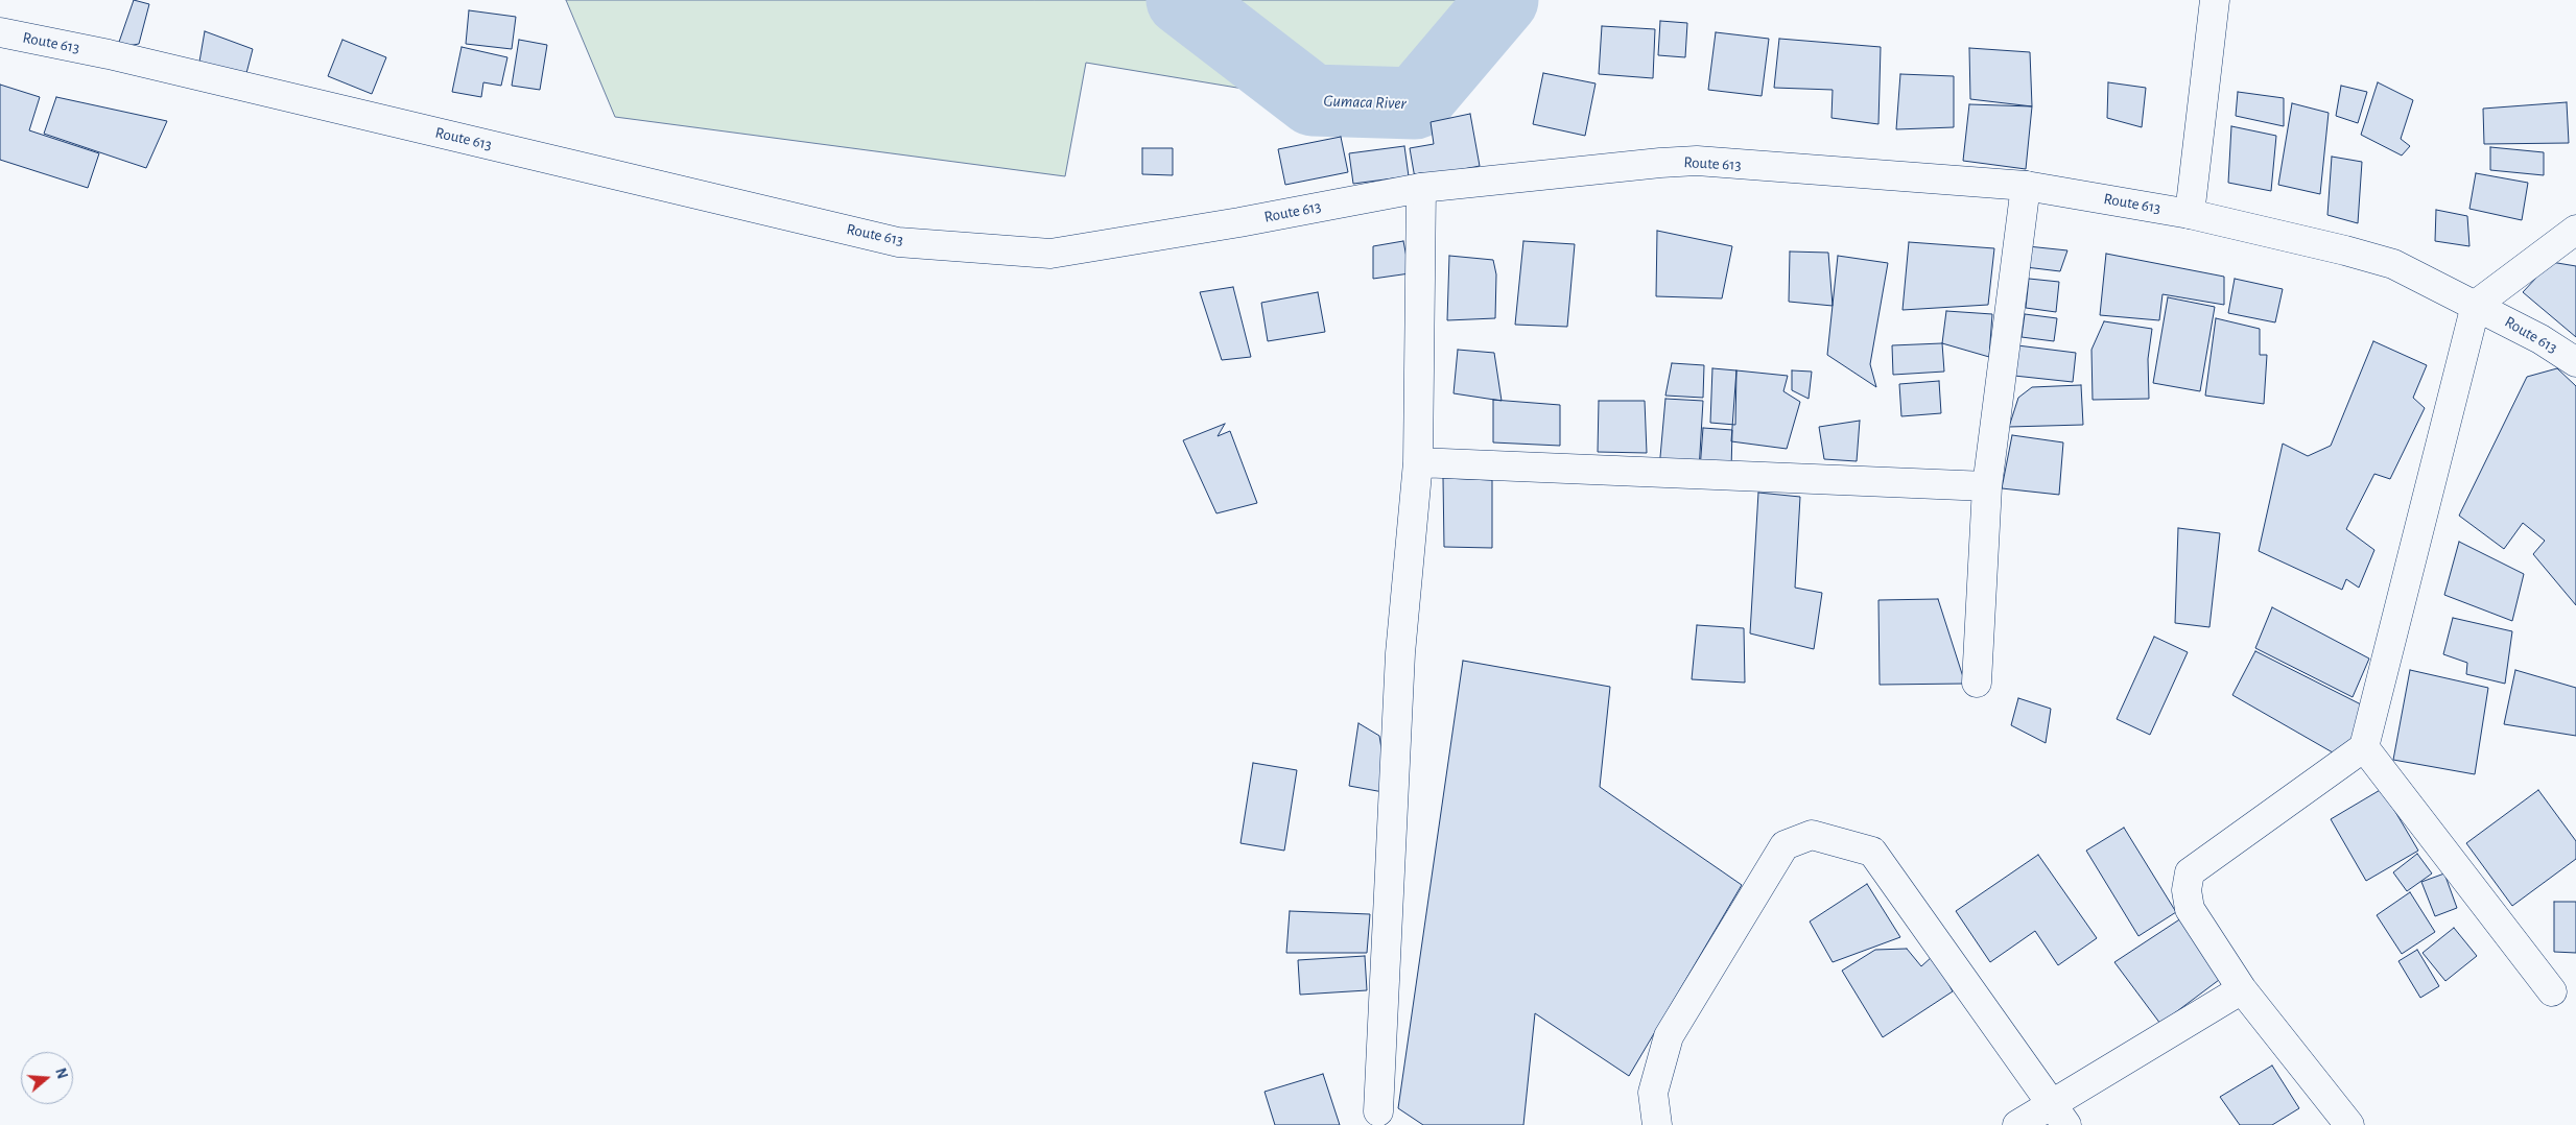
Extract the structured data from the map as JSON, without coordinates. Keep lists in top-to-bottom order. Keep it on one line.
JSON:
{"streets":{"street":["Route 613"]},"water":["Gumaca River"],"north":"right"}
